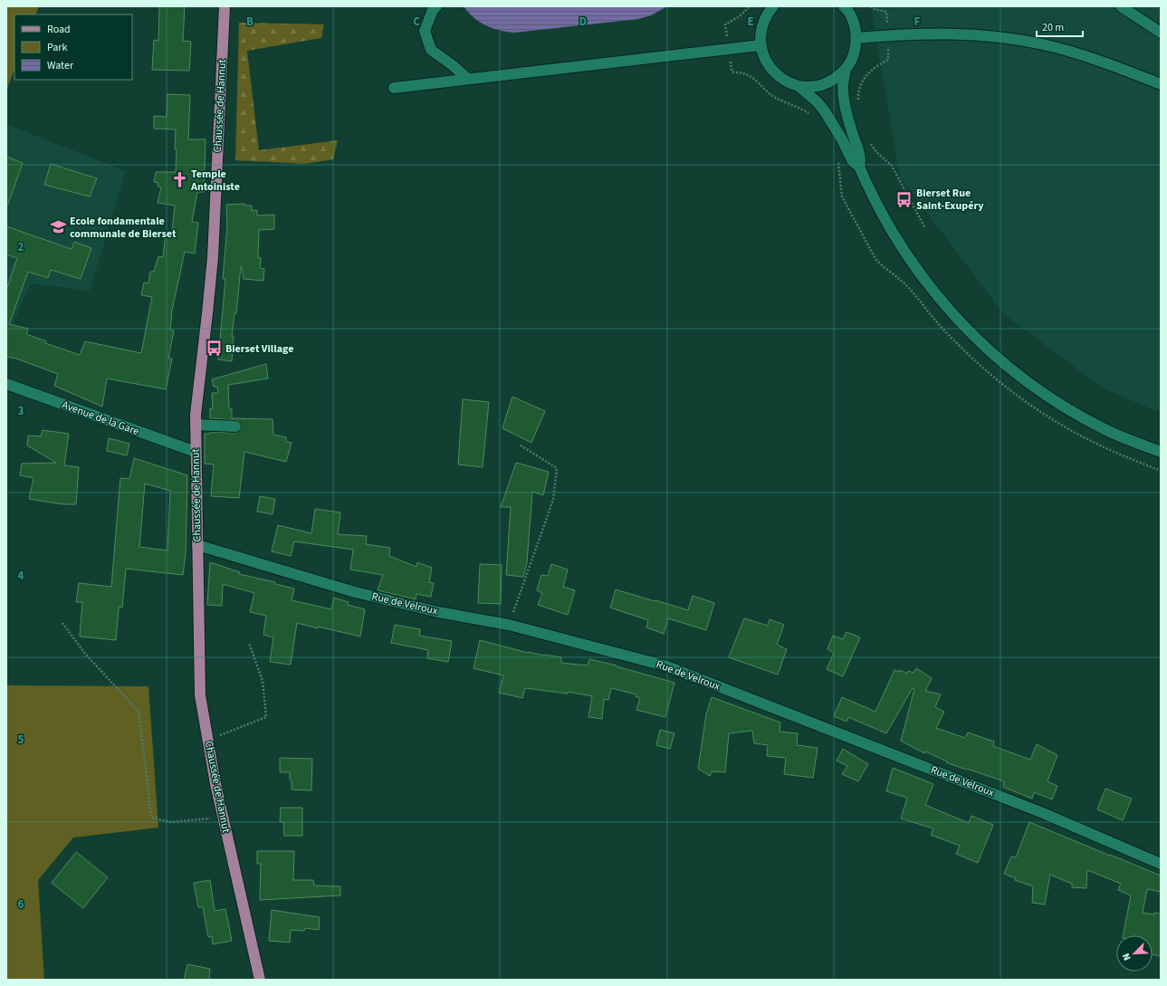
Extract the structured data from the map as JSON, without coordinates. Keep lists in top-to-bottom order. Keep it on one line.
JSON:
{"streets":{"main road":["Chaussée de Hannut"],"street":["Avenue de la Gare","Rue de Velroux"]},"crossings":[["Chaussée de Hannut","Avenue de la Gare"],["Chaussée de Hannut","Rue de Velroux"]],"places":{"church":["Temple Antoiniste"],"bus stop":["Bierset Rue Saint-Exupéry","Bierset Village"],"school or university":["Ecole fondamentale communale de Bierset"]},"legend":["Road","Park","Water"],"scale_bar":"20 m","north":"bottom left","grid":{"columns":["B","C","D","E","F"],"rows":["2","3","4","5","6"]}}
